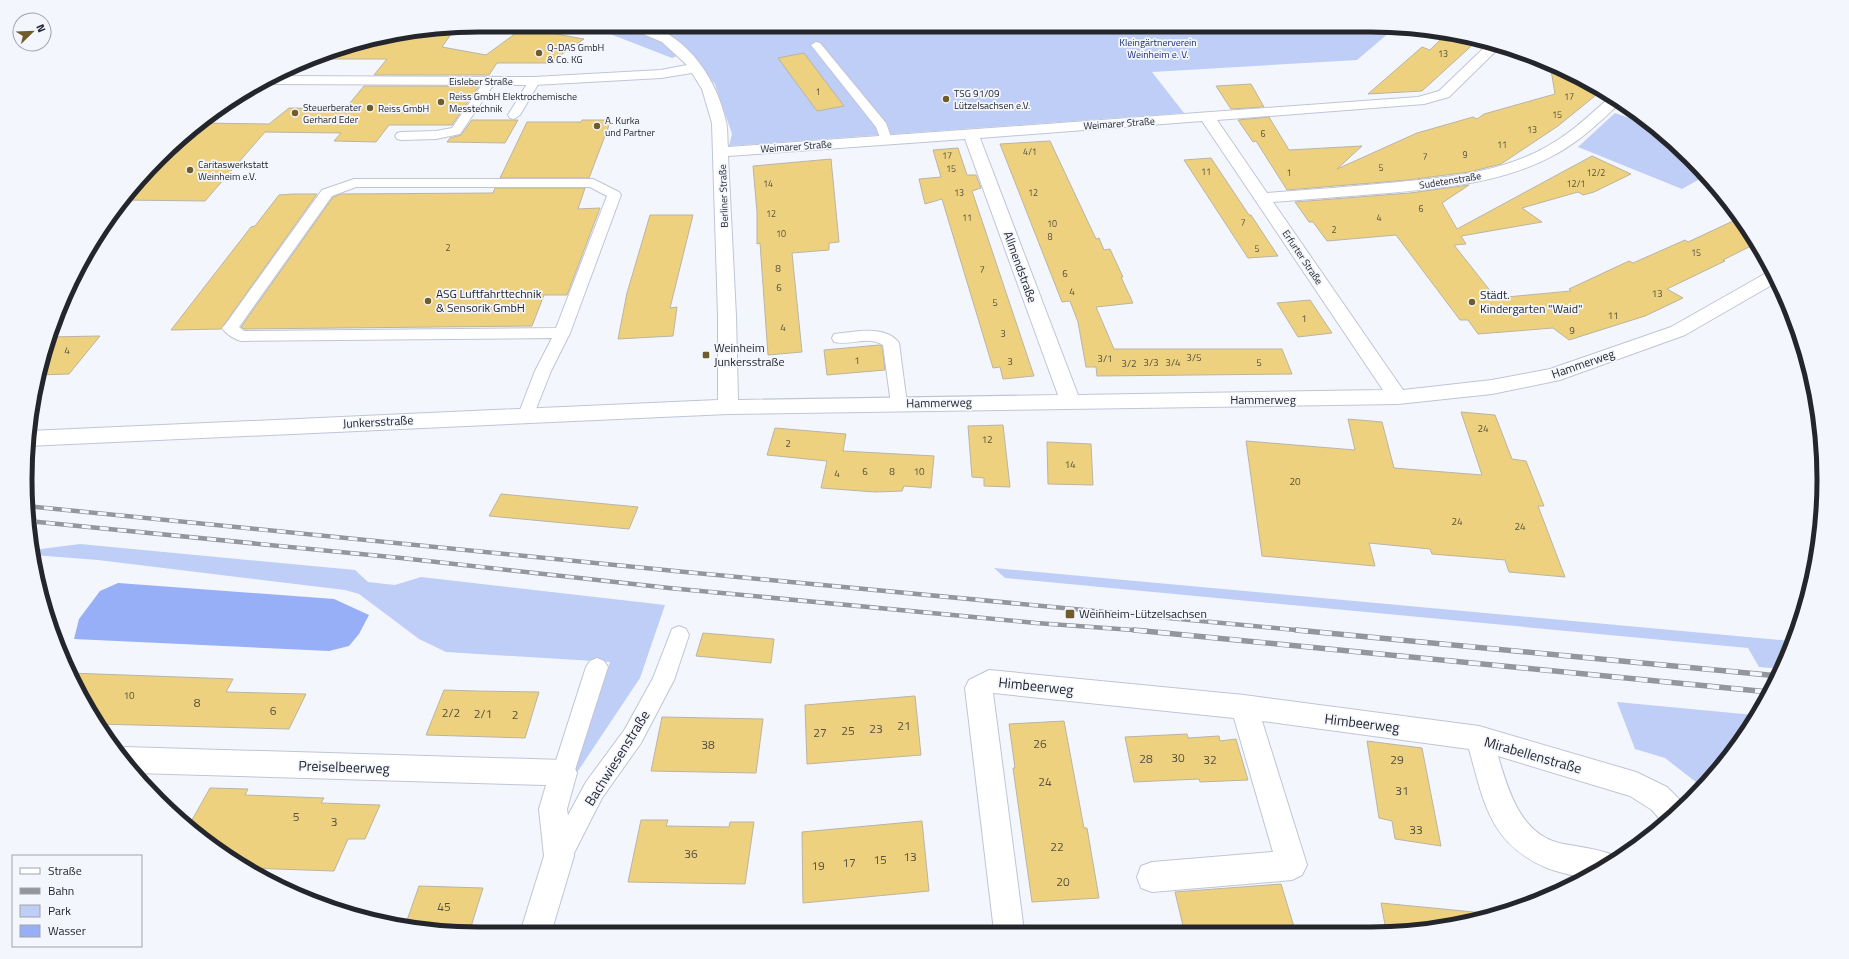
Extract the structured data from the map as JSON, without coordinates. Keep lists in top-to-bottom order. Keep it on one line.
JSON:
{"streets":{"street":["Eisleber Straße","Weimarer Straße","Sudetenstraße","Berliner Straße","Erfurter Straße","Allmendstraße","Hammerweg","Junkersstraße","Himbeerweg","Mirabellenstraße","Bachwiesenstraße","Preiselbeerweg"]},"crossings":[["Eisleber Straße","Berliner Straße"],["Weimarer Straße","Berliner Straße"],["Weimarer Straße","Erfurter Straße"],["Weimarer Straße","Allmendstraße"],["Sudetenstraße","Erfurter Straße"],["Berliner Straße","Hammerweg"],["Berliner Straße","Junkersstraße"],["Erfurter Straße","Hammerweg"],["Allmendstraße","Hammerweg"],["Hammerweg","Junkersstraße"],["Himbeerweg","Mirabellenstraße"],["Bachwiesenstraße","Preiselbeerweg"]],"parks":["Kleingärtnerverein Weinheim e. V."],"places":{"other":["Q-DAS GmbH & Co. KG","TSG 91/09 Lützelsachsen e.V.","Reiss GmbH Elektrochemische Messtechnik","Reiss GmbH","Steuerberater Gerhard Eder","A. Kurka und Partner","Caritaswerkstatt Weinheim e.V.","ASG Luftfahrttechnik & Sensorik GmbH","Städt. Kindergarten \"Waid\""],"transit":["Weinheim Junkersstraße","Weinheim-Lützelsachsen"]},"house_numbers":["13","1","17","15","13","6","11","4/1","9","17","7","5","15","11","1","12/2","14","12/1","13","12","6","12","11","4","7","10","2","10","8","2","5","15","8","7","6","6","4","13","5","11","1","4","9","3","4","3/5","3/1","1","3","3/3","3/4","5","3/2","24","12","2","14","6","8","10","4","20","24","24","10","8","6","2/2","2/1","2","21","23","25","27","26","38","30","28","32","29","24","31","5","3","33","22","36","13","15","17","19","20","45"],"legend":["Straße","Bahn","Park","Wasser"],"north":"top right"}
